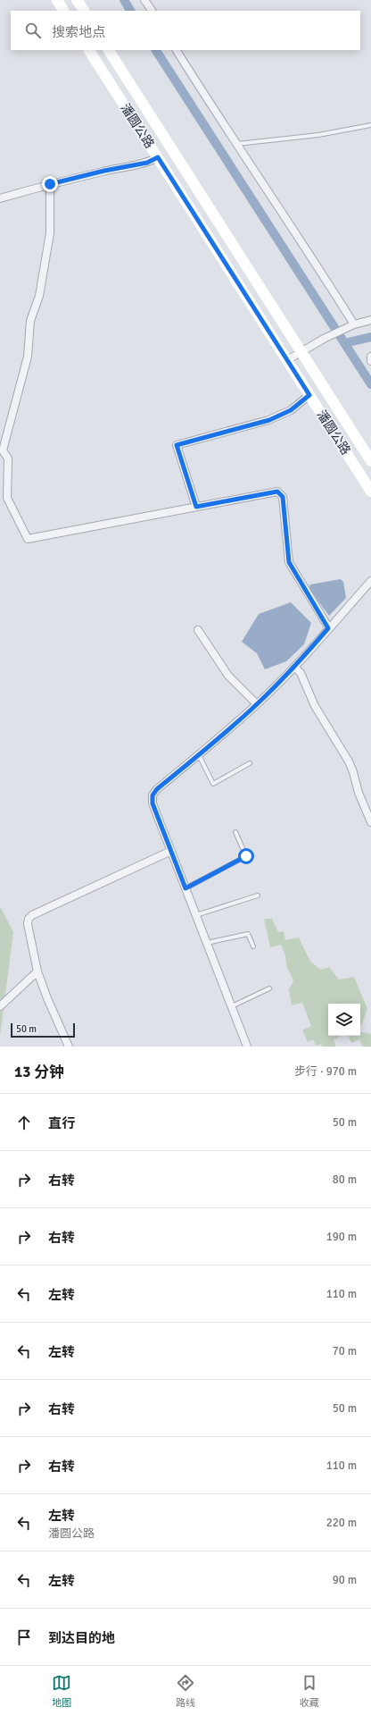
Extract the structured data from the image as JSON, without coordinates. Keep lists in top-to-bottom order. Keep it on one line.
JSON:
{"streets":{"main road":["潘圆公路"]},"scale_bar":"50 m","page":{"search":"搜索地点","scale":"50 m","heading":["13 分钟","步行 · 970 m"],"list":[["直行","50 m"],["右转","80 m"],["右转","190 m"],["左转","110 m"],["左转","70 m"],["右转","50 m"],["右转","110 m"],["左转","潘圆公路","220 m"],["左转","90 m"],"到达目的地"],"nav":["地图","路线","收藏"]}}
